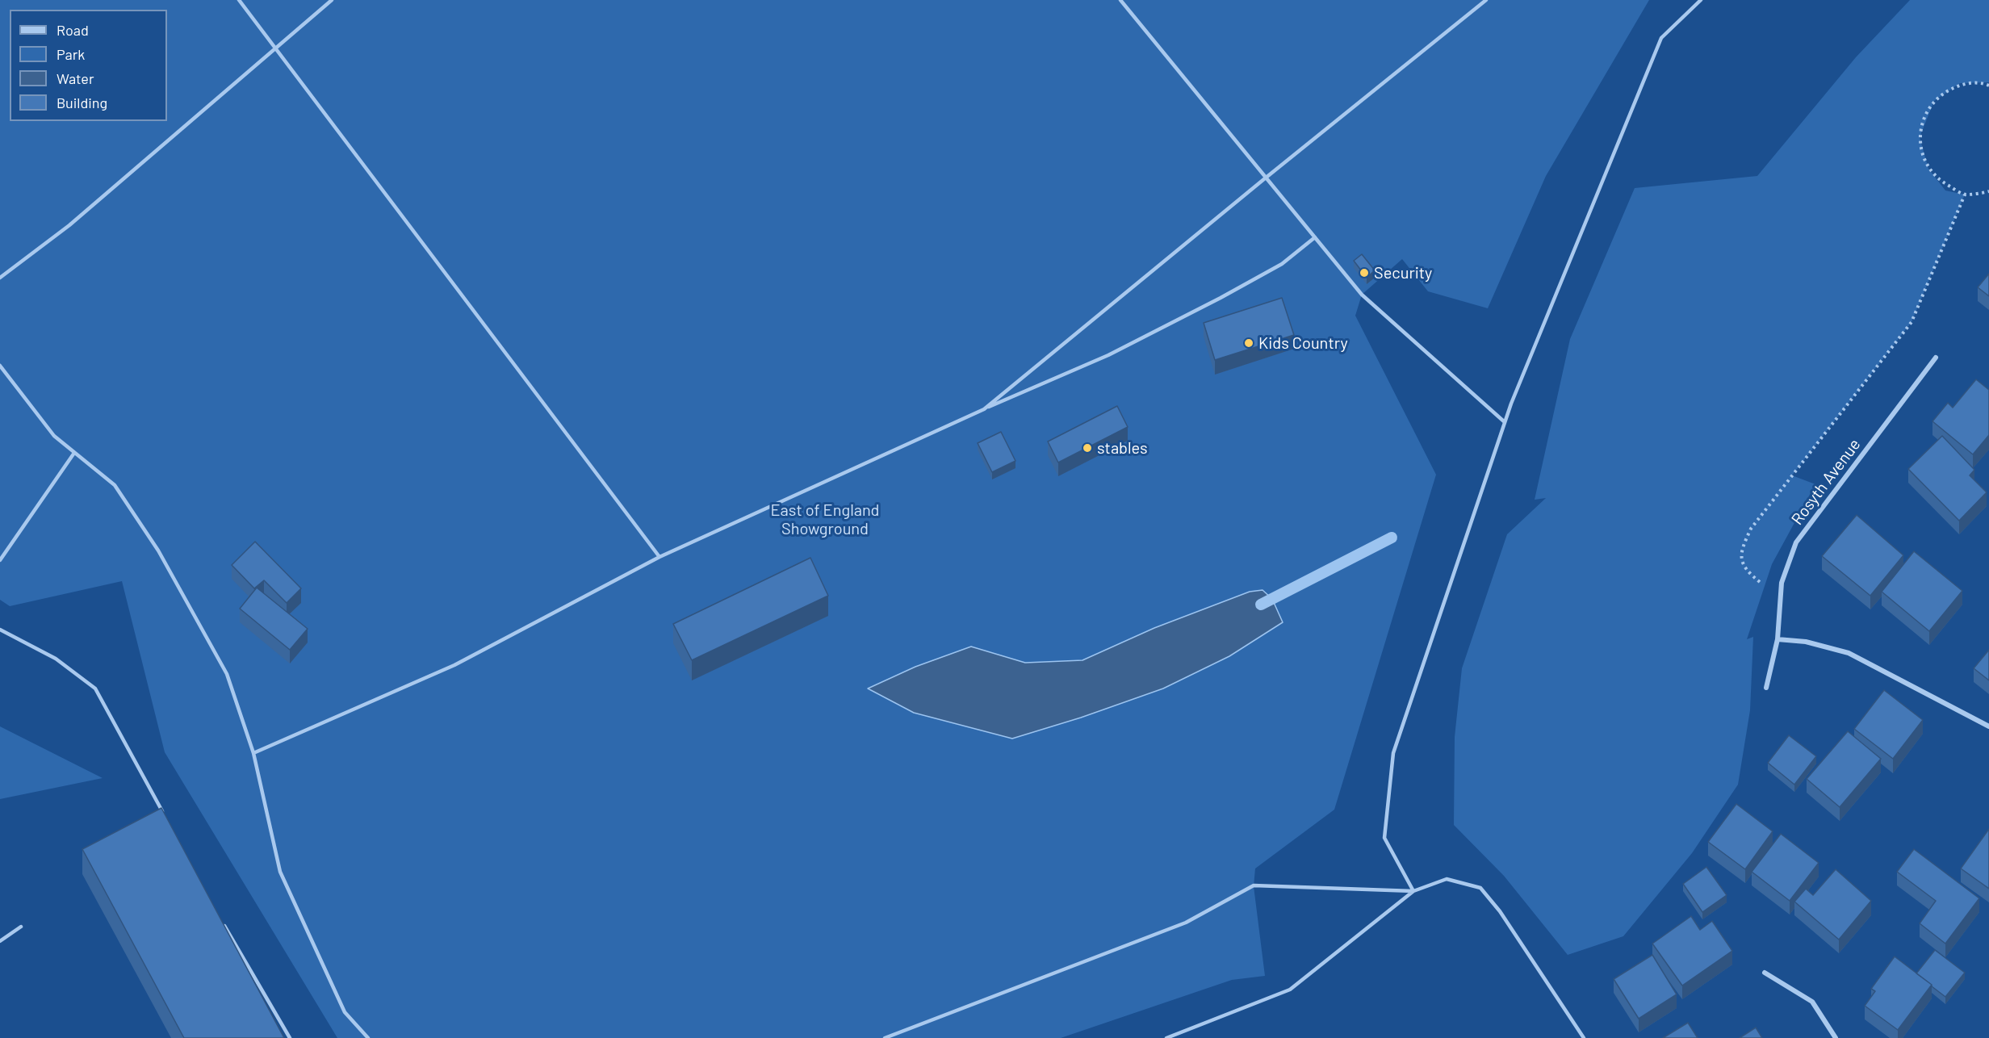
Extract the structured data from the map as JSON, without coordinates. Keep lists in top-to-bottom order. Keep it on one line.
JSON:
{"streets":{"street":["Rosyth Avenue"]},"parks":["East of England Showground"],"places":["Security","Kids Country","stables"],"legend":["Road","Park","Water","Building"]}
